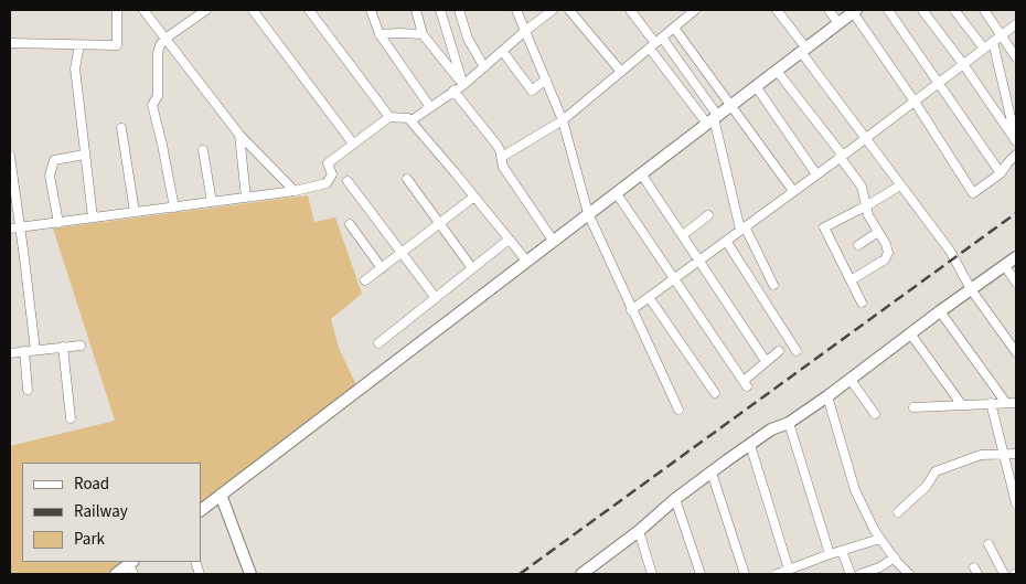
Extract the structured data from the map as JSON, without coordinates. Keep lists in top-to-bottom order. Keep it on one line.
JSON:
{"legend":["Road","Railway","Park"]}
